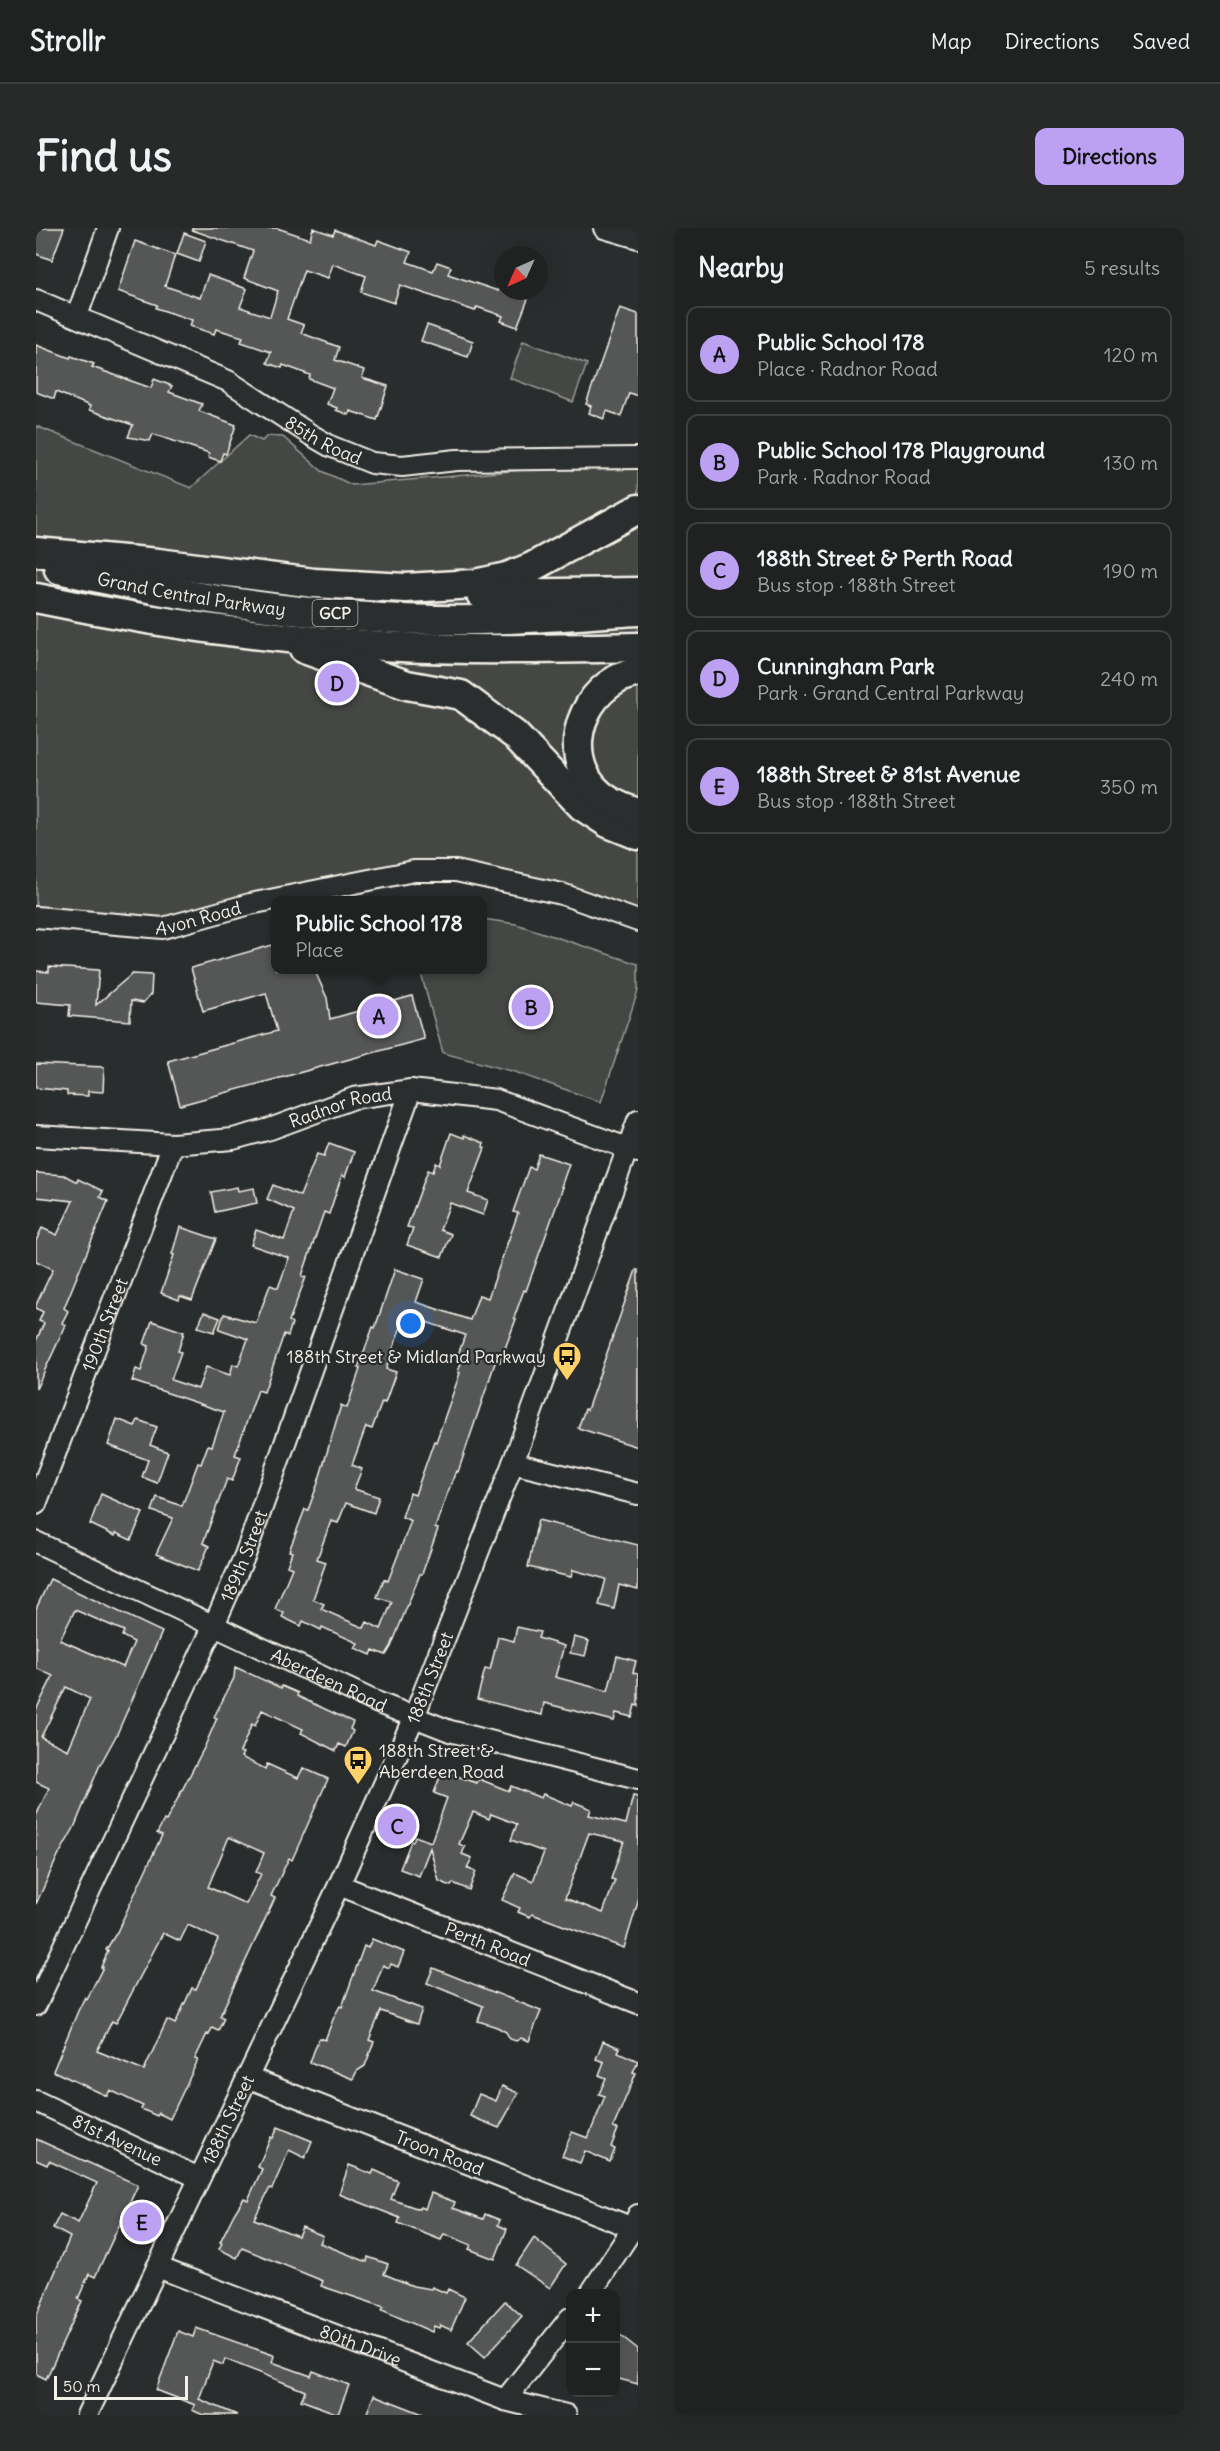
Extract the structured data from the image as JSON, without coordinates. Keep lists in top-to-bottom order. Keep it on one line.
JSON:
{"streets":{"highway":["Grand Central Parkway","GCP"],"street":["85th Road","Avon Road","Radnor Road","190th Street","189th Street","188th Street","Aberdeen Road","Perth Road","81st Avenue","Troon Road","80th Drive"]},"crossings":[["Radnor Road","190th Street"],["Radnor Road","189th Street"],["Radnor Road","188th Street"],["189th Street","Aberdeen Road"],["188th Street","Aberdeen Road"],["188th Street","Perth Road"],["188th Street","81st Avenue"],["188th Street","Troon Road"],["188th Street","80th Drive"]],"places":{"bus stop":["188th Street & Midland Parkway","188th Street & Aberdeen Road"]},"scale_bar":"50 m","north":"bottom left","page":{"header":"Strollr","nav":["Map","Directions","Saved"],"buttons":"Directions","title":"Find us","heading":["Nearby","5 results"],"list":[{"mark":"A","name":"Public School 178","note":"Place · Radnor Road","value":"120 m"},{"mark":"B","name":"Public School 178 Playground","note":"Park · Radnor Road","value":"130 m"},{"mark":"C","name":"188th Street & Perth Road","note":"Bus stop · 188th Street","value":"190 m"},{"mark":"D","name":"Cunningham Park","note":"Park · Grand Central Parkway","value":"240 m"},{"mark":"E","name":"188th Street & 81st Avenue","note":"Bus stop · 188th Street","value":"350 m"}],"pins":["D","B","A","C","E"],"popup":["Public School 178","Place"],"map_buttons":["+","−"],"scale":"50 m"}}
